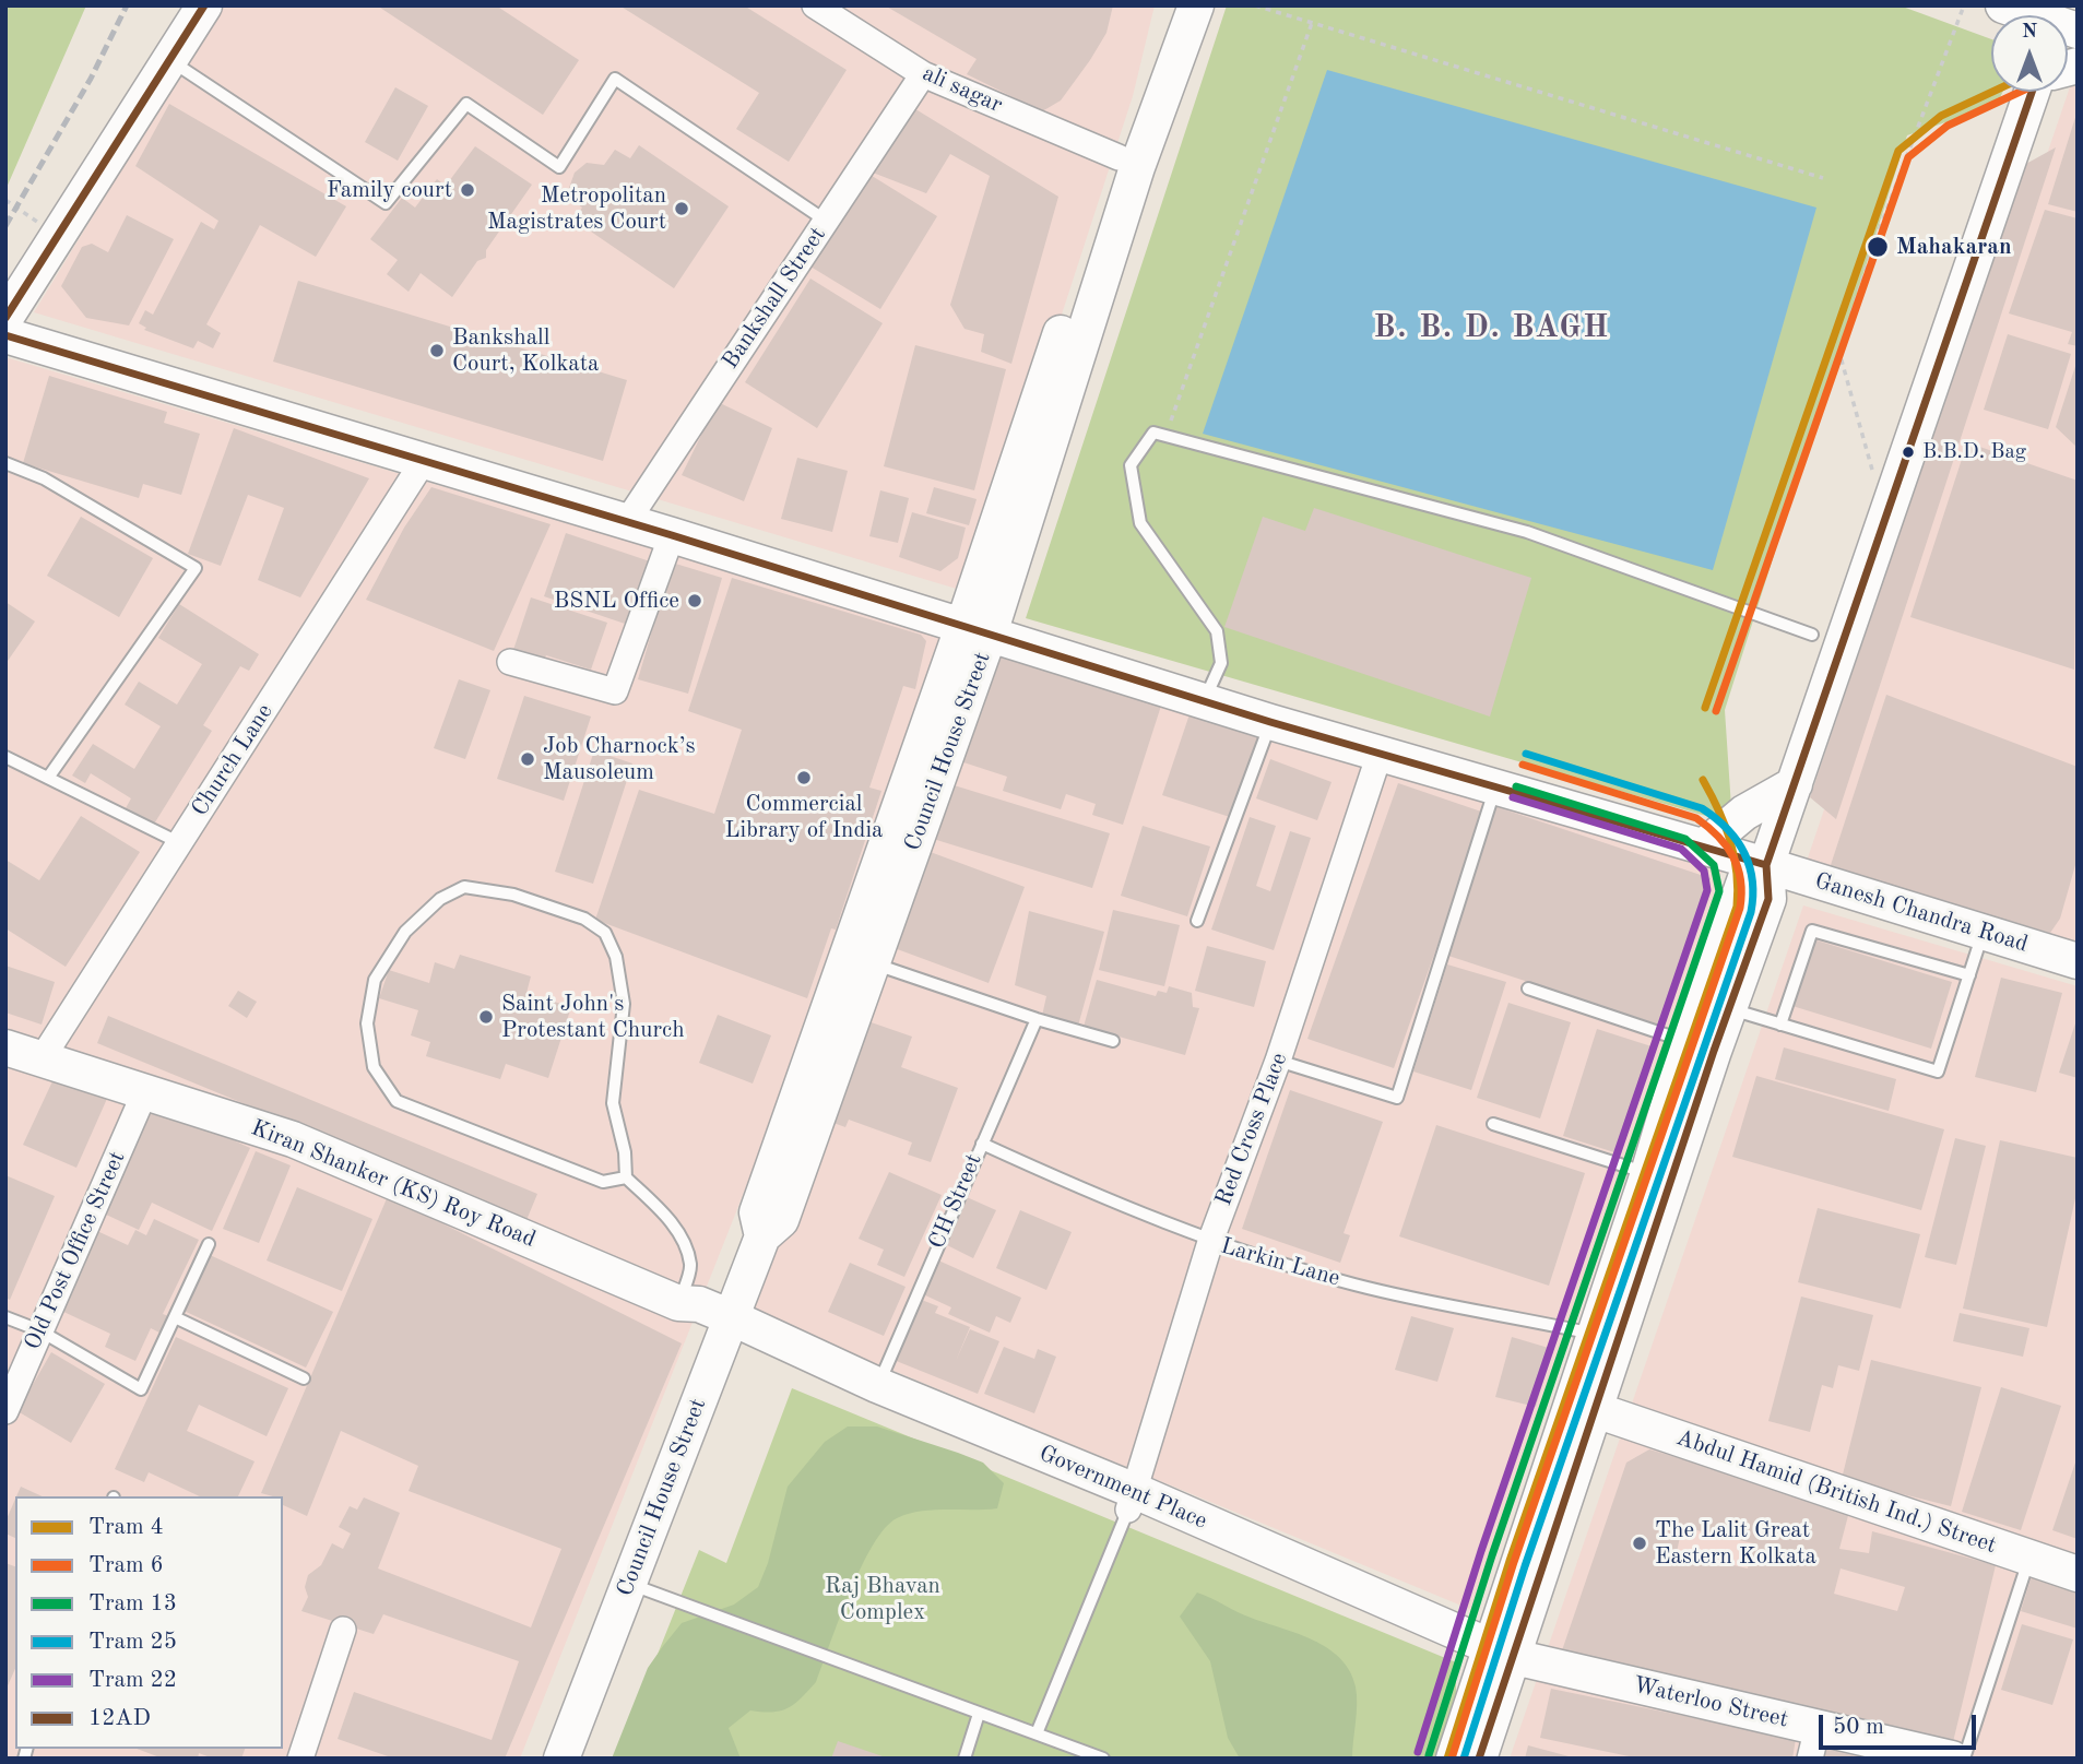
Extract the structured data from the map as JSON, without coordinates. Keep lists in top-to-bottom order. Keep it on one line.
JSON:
{"streets":{"main road":["Council House Street","Ganesh Chandra Road","Kiran Shanker (KS) Roy Road","Government Place","Abdul Hamid (British Ind.) Street","Waterloo Street"],"street":["ali sagar","Bankshall Street","Church Lane","Red Cross Place","Old Post Office Street"],"lane":["CH Street","Larkin Lane"]},"crossings":[["ali sagar","Bankshall Street"],["Bankshall Street","Ganesh Chandra Road"],["Council House Street","Ganesh Chandra Road"],["Council House Street","Kiran Shanker (KS) Roy Road"],["Council House Street","Government Place"],["Church Lane","Ganesh Chandra Road"],["Church Lane","Kiran Shanker (KS) Roy Road"],["Ganesh Chandra Road","Red Cross Place"],["Red Cross Place","Larkin Lane"],["Red Cross Place","Government Place"],["Kiran Shanker (KS) Roy Road","Old Post Office Street"],["Kiran Shanker (KS) Roy Road","Government Place"],["CH Street","Larkin Lane"],["CH Street","Government Place"],["Government Place","Waterloo Street"]],"districts":["B. B. D. BAGH"],"parks":["Raj Bhavan Complex"],"places":["Family court","Metropolitan Magistrates Court","Mahakaran","Bankshall Court, Kolkata","B.B.D. Bag","BSNL Office","Job Charnock’s Mausoleum","Commercial Library of India","Saint John's Protestant Church","The Lalit Great Eastern Kolkata"],"lines":["transit line 12AD","tram line 4","tram line 6","tram line 25","tram line 13","tram line 22"],"legend":["Tram 4","Tram 6","Tram 13","Tram 25","Tram 22","12AD"],"scale_bar":"50 m","north":"top"}
